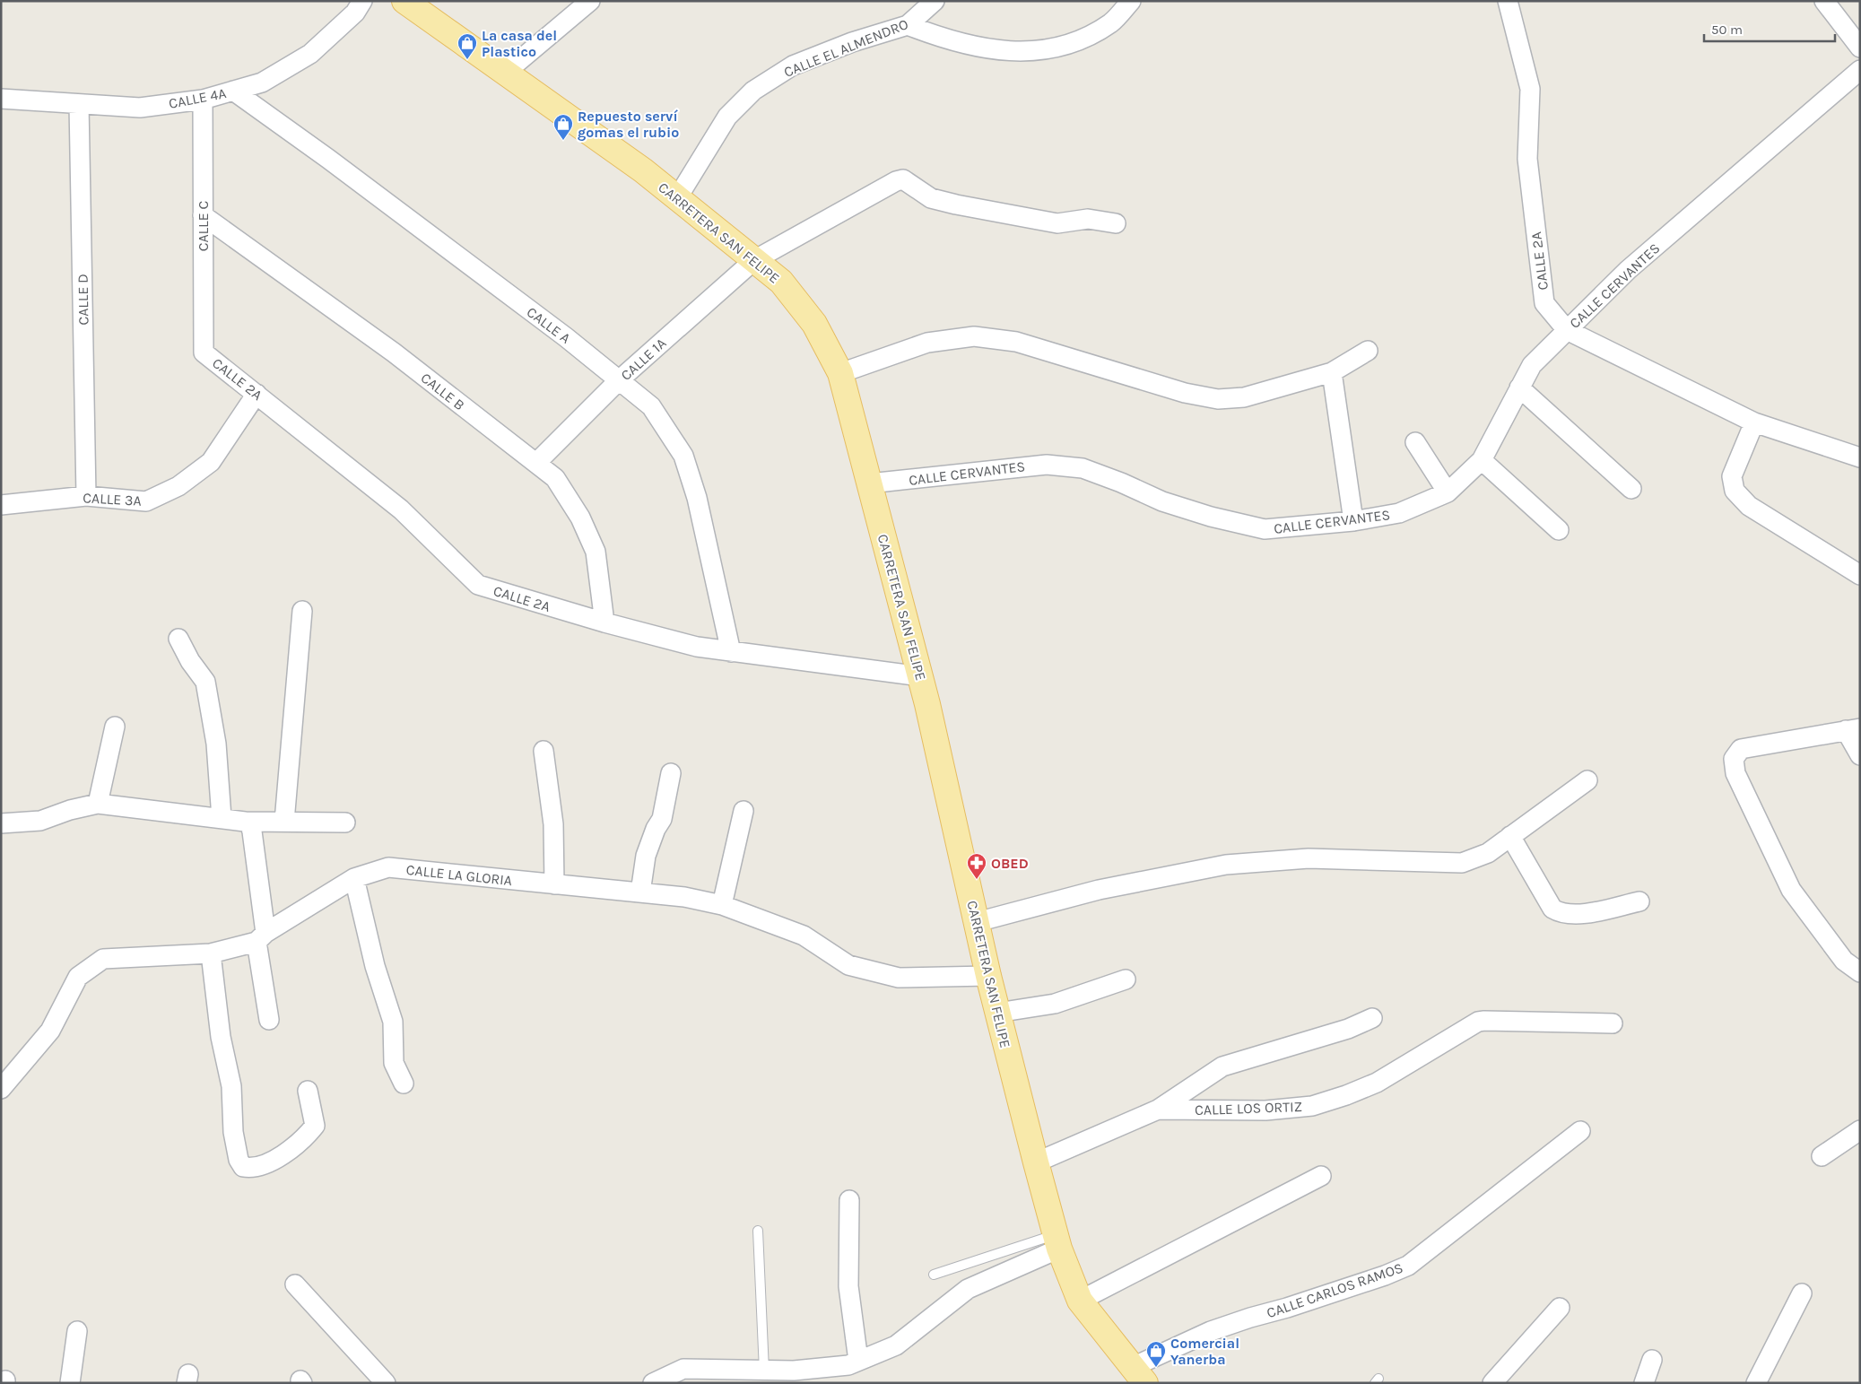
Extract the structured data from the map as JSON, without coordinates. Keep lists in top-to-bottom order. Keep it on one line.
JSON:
{"streets":{"main road":["CARRETERA SAN FELIPE"],"street":["CALLE EL ALMENDRO","CALLE 4A","CALLE C","CALLE 2A","CALLE CERVANTES","CALLE D","CALLE A","CALLE 1A","CALLE B","CALLE 3A","CALLE LA GLORIA","CALLE LOS ORTIZ","CALLE CARLOS RAMOS"]},"crossings":[["CALLE EL ALMENDRO","CARRETERA SAN FELIPE"],["CALLE 4A","CALLE C"],["CALLE 4A","CALLE D"],["CALLE 4A","CALLE A"],["CALLE C","CALLE 2A"],["CALLE C","CALLE B"],["CARRETERA SAN FELIPE","CALLE 2A"],["CARRETERA SAN FELIPE","CALLE CERVANTES"],["CARRETERA SAN FELIPE","CALLE 1A"],["CARRETERA SAN FELIPE","CALLE LA GLORIA"],["CARRETERA SAN FELIPE","CALLE LOS ORTIZ"],["CARRETERA SAN FELIPE","CALLE CARLOS RAMOS"],["CALLE 2A","CALLE CERVANTES"],["CALLE 2A","CALLE A"],["CALLE 2A","CALLE B"],["CALLE 2A","CALLE 3A"],["CALLE D","CALLE 3A"],["CALLE A","CALLE 1A"],["CALLE 1A","CALLE B"]],"places":{"shop":["La casa del Plastico","Repuesto serví gomas el rubio","Comercial Yanerba"],"pharmacy":["OBED"]},"scale_bar":"50 m"}
